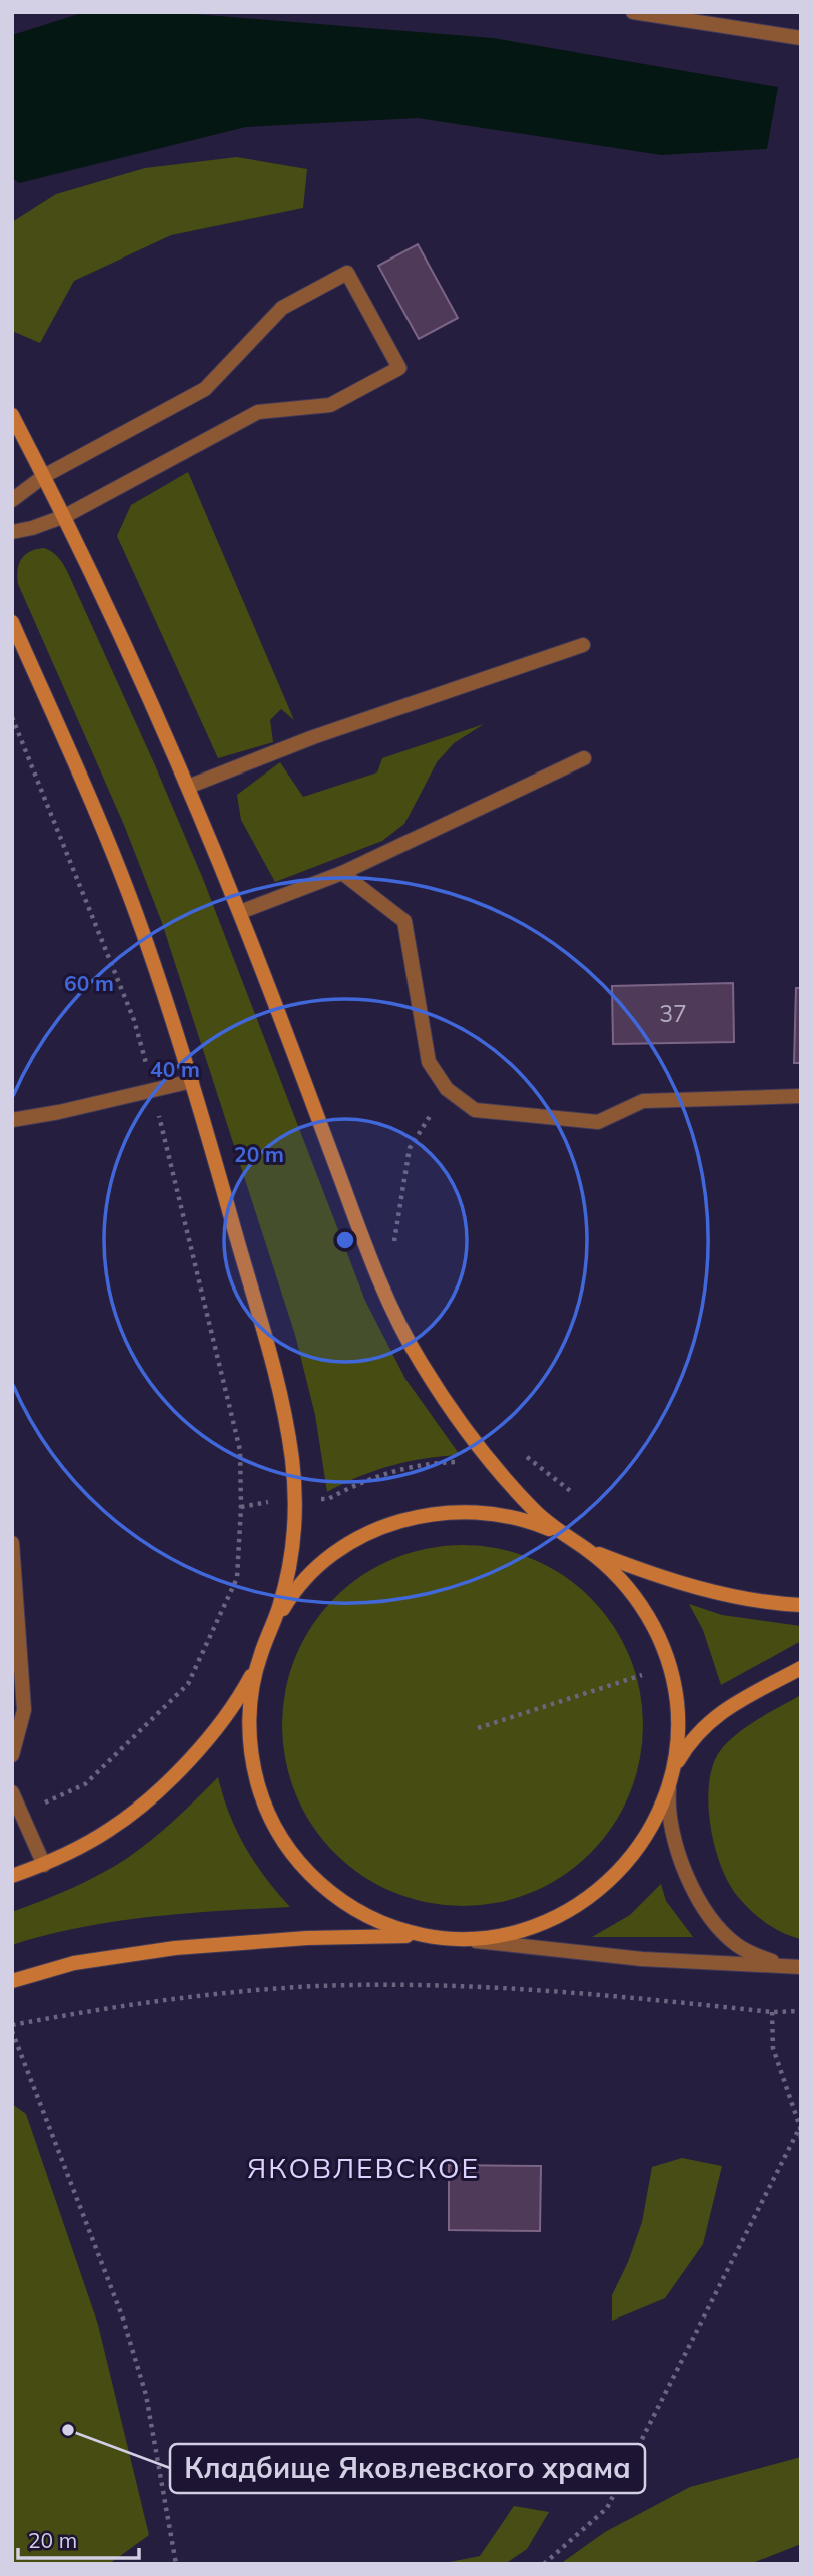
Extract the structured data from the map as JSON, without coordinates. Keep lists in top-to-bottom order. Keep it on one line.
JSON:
{"districts":["ЯКОВЛЕВСКОЕ"],"places":["Кладбище Яковлевского храма"],"house_numbers":["37"],"scale_bar":"20 m","rings":["60 m","40 m","20 m"]}
